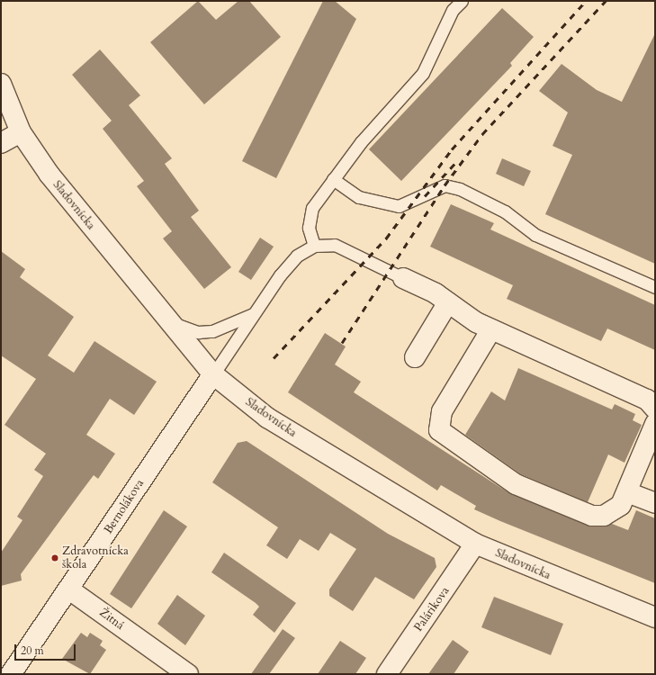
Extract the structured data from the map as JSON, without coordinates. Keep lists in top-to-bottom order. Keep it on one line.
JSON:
{"streets":{"street":["Sladovnícka","Bernolákova","Palárikova","Žitná"]},"crossings":[["Sladovnícka","Bernolákova"],["Sladovnícka","Palárikova"],["Bernolákova","Žitná"]],"places":["Zdravotnícka škola"],"scale_bar":"20 m"}
